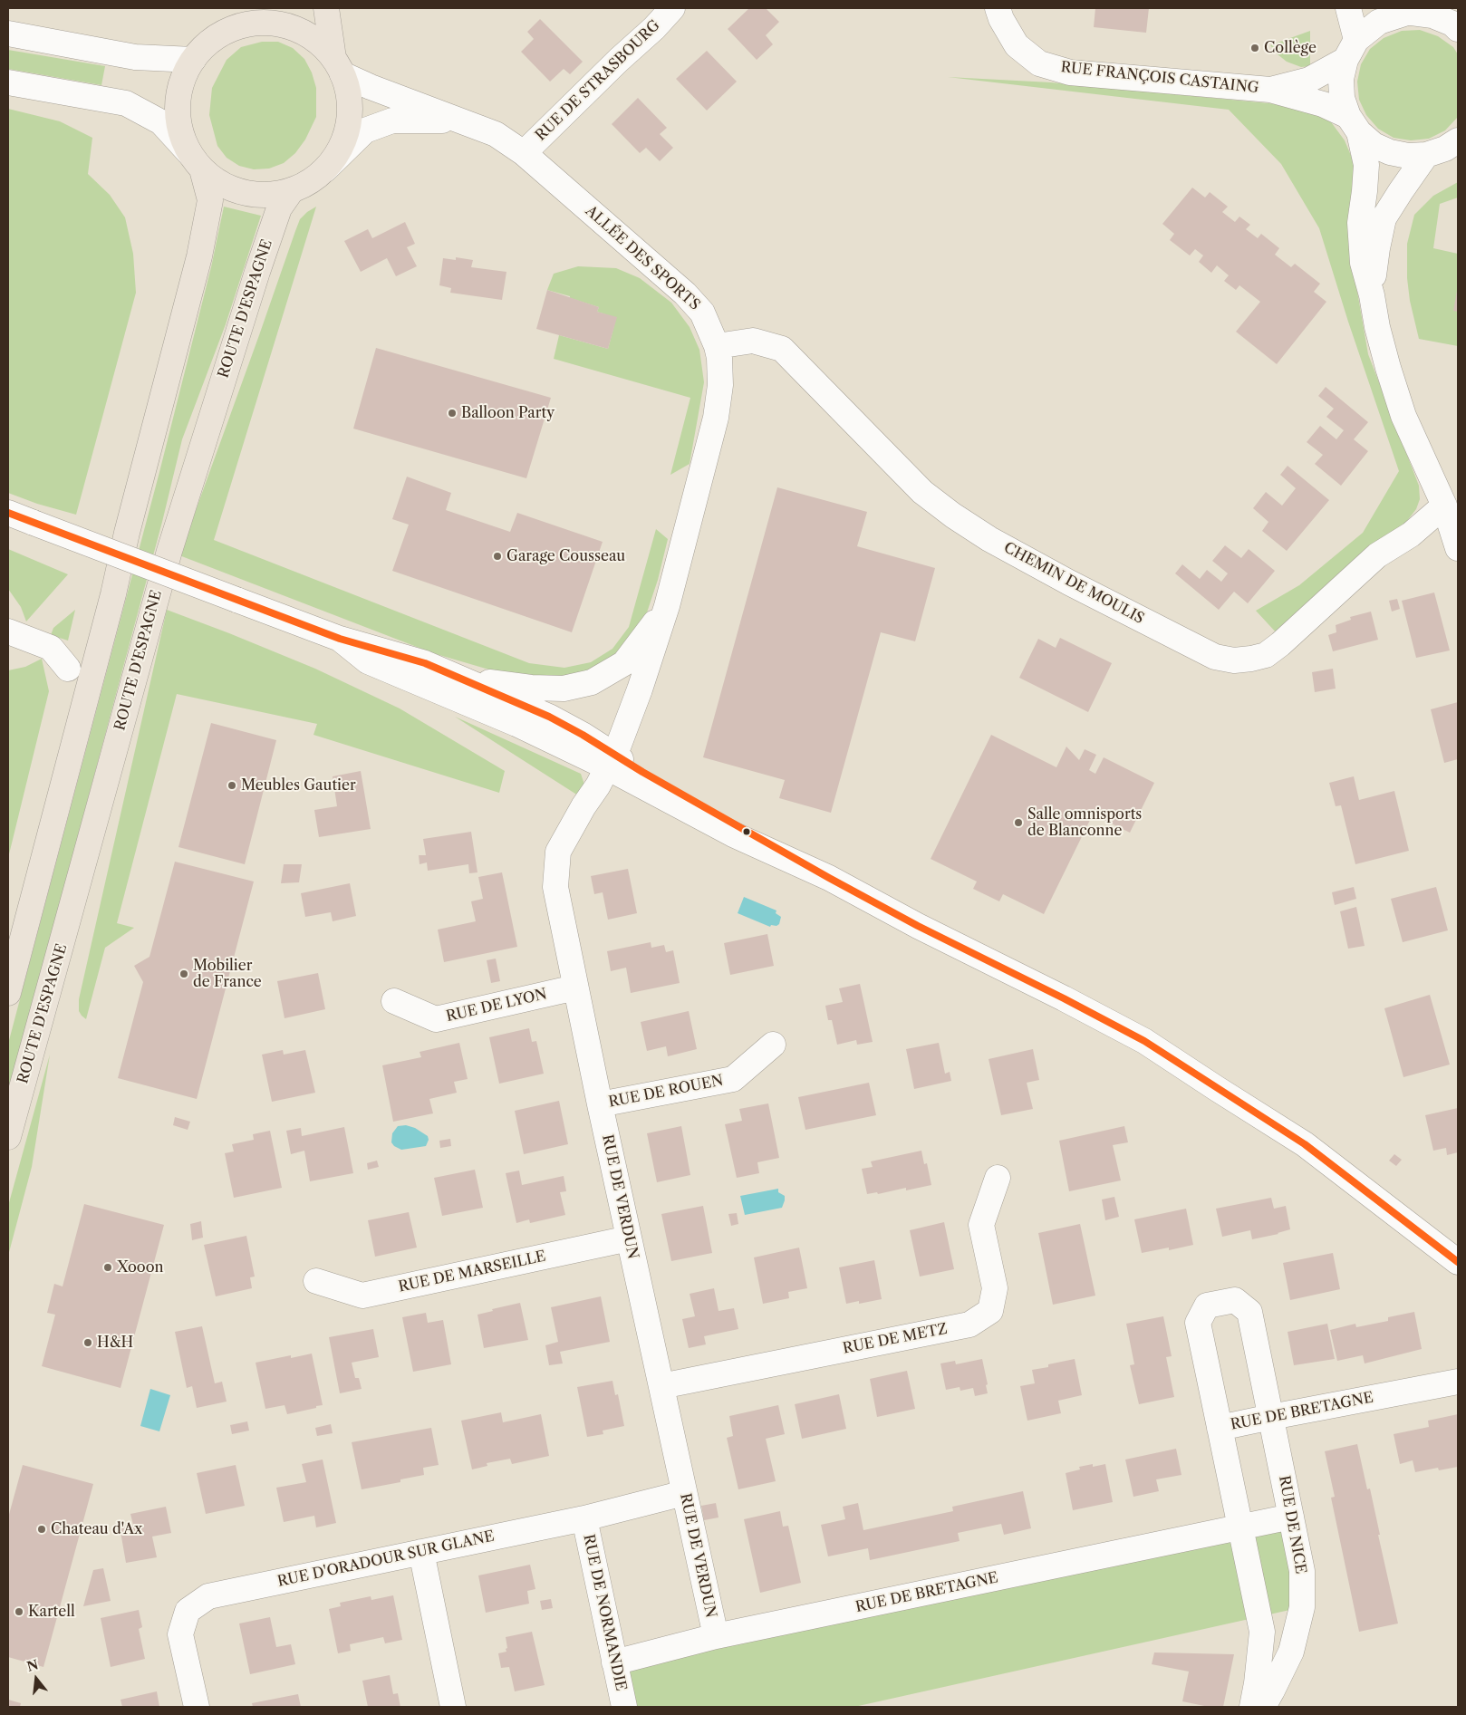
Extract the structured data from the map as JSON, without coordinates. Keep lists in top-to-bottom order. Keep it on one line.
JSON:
{"streets":{"main road":["ROUTE D'ESPAGNE"],"street":["RUE FRANÇOIS CASTAING","RUE DE STRASBOURG","ALLÉE DES SPORTS","CHEMIN DE MOULIS","RUE DE LYON","RUE DE ROUEN","RUE DE VERDUN","RUE DE MARSEILLE","RUE DE METZ","RUE DE BRETAGNE","RUE DE NICE","RUE D'ORADOUR SUR GLANE","RUE DE NORMANDIE"]},"crossings":[["RUE DE STRASBOURG","ALLÉE DES SPORTS"],["ALLÉE DES SPORTS","CHEMIN DE MOULIS"],["ALLÉE DES SPORTS","RUE DE VERDUN"],["RUE DE LYON","RUE DE VERDUN"],["RUE DE ROUEN","RUE DE VERDUN"],["RUE DE VERDUN","RUE DE MARSEILLE"],["RUE DE VERDUN","RUE DE METZ"],["RUE DE VERDUN","RUE DE BRETAGNE"],["RUE DE VERDUN","RUE D'ORADOUR SUR GLANE"],["RUE DE BRETAGNE","RUE DE NICE"],["RUE DE BRETAGNE","RUE DE NORMANDIE"],["RUE D'ORADOUR SUR GLANE","RUE DE NORMANDIE"]],"places":["Collège","Balloon Party","Garage Cousseau","Meubles Gautier","Salle omnisports de Blanconne","Mobilier de France","Xooon","H&H","Chateau d'Ax","Kartell"],"north":"top"}
